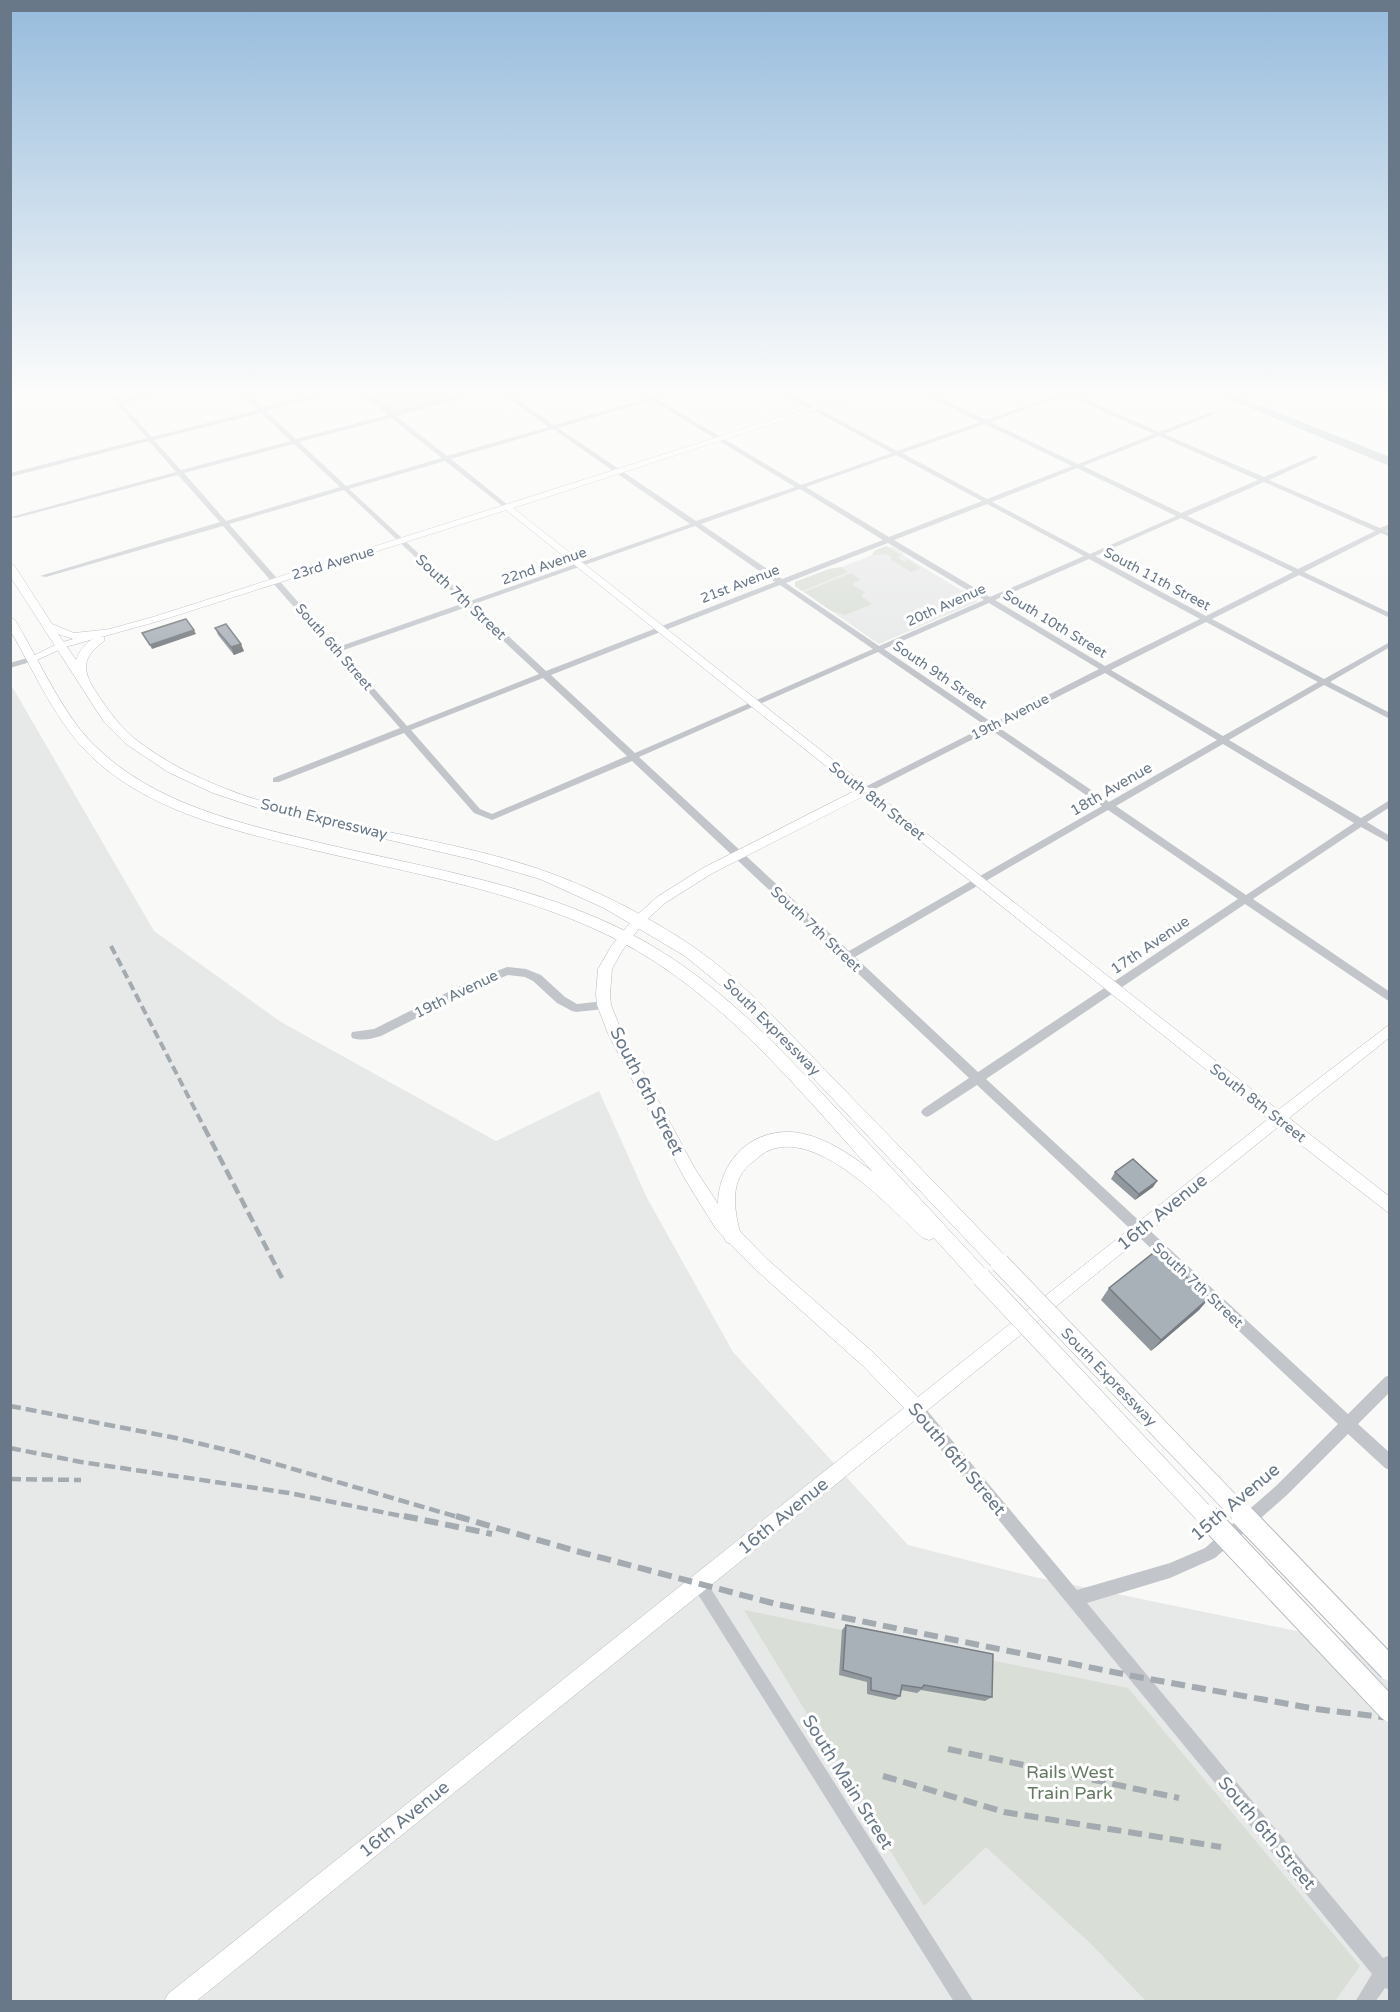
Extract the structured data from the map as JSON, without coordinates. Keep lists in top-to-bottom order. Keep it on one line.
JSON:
{"streets":{"main road":["South Expressway"],"street":["23rd Avenue","22nd Avenue","South 11th Street","21st Avenue","South 7th Street","20th Avenue","South 10th Street","South 6th Street","South 9th Street","19th Avenue","18th Avenue","South 8th Street","17th Avenue","16th Avenue","15th Avenue","South Main Street"]},"crossings":[["23rd Avenue","South 7th Street"],["23rd Avenue","South 6th Street"],["23rd Avenue","South 8th Street"],["23rd Avenue","South Expressway"],["22nd Avenue","South 7th Street"],["22nd Avenue","South 10th Street"],["22nd Avenue","South 6th Street"],["22nd Avenue","South 9th Street"],["22nd Avenue","South 8th Street"],["South 11th Street","21st Avenue"],["South 11th Street","20th Avenue"],["South 11th Street","19th Avenue"],["South 11th Street","18th Avenue"],["21st Avenue","South 7th Street"],["21st Avenue","South 10th Street"],["21st Avenue","South 6th Street"],["21st Avenue","South 9th Street"],["21st Avenue","South 8th Street"],["South 7th Street","20th Avenue"],["South 7th Street","19th Avenue"],["South 7th Street","18th Avenue"],["South 7th Street","17th Avenue"],["South 7th Street","16th Avenue"],["South 7th Street","15th Avenue"],["20th Avenue","South 10th Street"],["20th Avenue","South 6th Street"],["20th Avenue","South 9th Street"],["20th Avenue","South 8th Street"],["South 10th Street","19th Avenue"],["South 10th Street","18th Avenue"],["South 10th Street","17th Avenue"],["South 6th Street","19th Avenue"],["South 6th Street","South Expressway"],["South 6th Street","16th Avenue"],["South 6th Street","15th Avenue"],["South 9th Street","19th Avenue"],["South 9th Street","18th Avenue"],["South 9th Street","17th Avenue"],["19th Avenue","South 8th Street"],["19th Avenue","South Expressway"],["18th Avenue","South 8th Street"],["South 8th Street","17th Avenue"],["South 8th Street","16th Avenue"],["16th Avenue","South Main Street"]],"parks":["Rails West Train Park"]}
